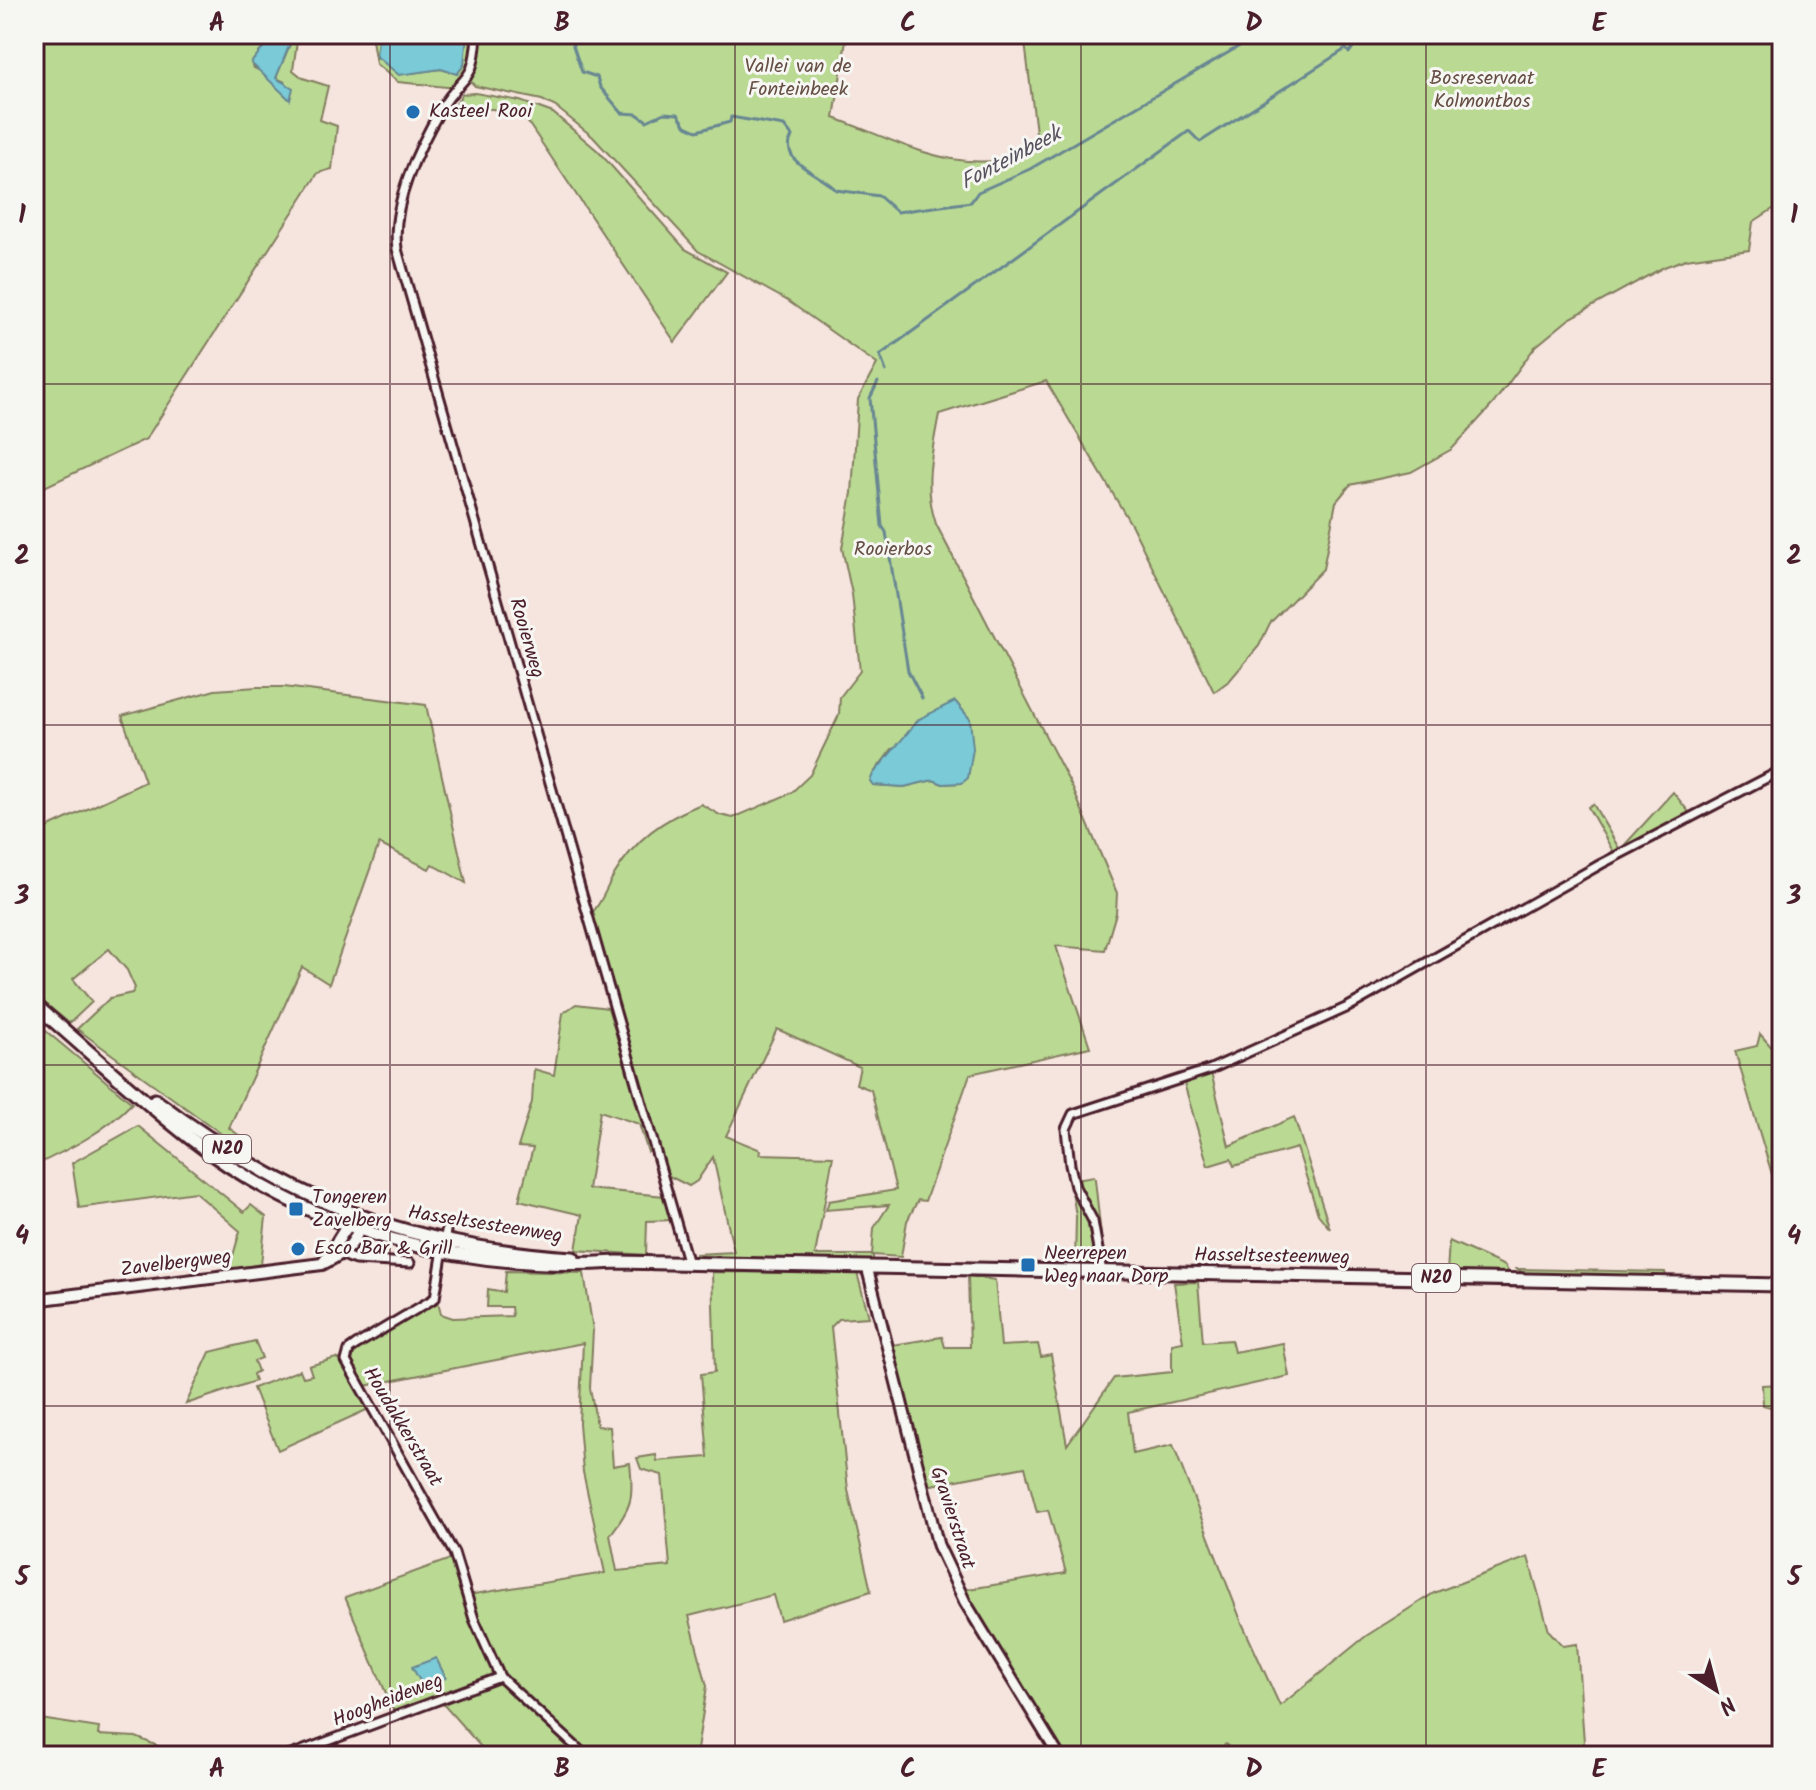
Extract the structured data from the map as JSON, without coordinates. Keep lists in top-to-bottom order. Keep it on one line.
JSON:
{"streets":{"main road":["N20","Hasseltsesteenweg","Zavelbergweg"],"street":["Rooierweg","Houdakkerstraat","Gravierstraat","Hoogheideweg"]},"crossings":[["Rooierweg","Hasseltsesteenweg"],["Hasseltsesteenweg","Houdakkerstraat"],["Hasseltsesteenweg","Gravierstraat"],["Houdakkerstraat","Hoogheideweg"]],"water":["Fonteinbeek"],"parks":["Vallei van de Fonteinbeek","Bosreservaat Kolmontbos","Rooierbos"],"places":{"other":["Kasteel Rooi","Esco Bar & Grill"],"transit":["Tongeren Zavelberg","Neerrepen Weg naar Dorp"]},"north":"bottom right","grid":{"columns":["A","B","C","D","E"],"rows":["1","2","3","4","5"]}}
